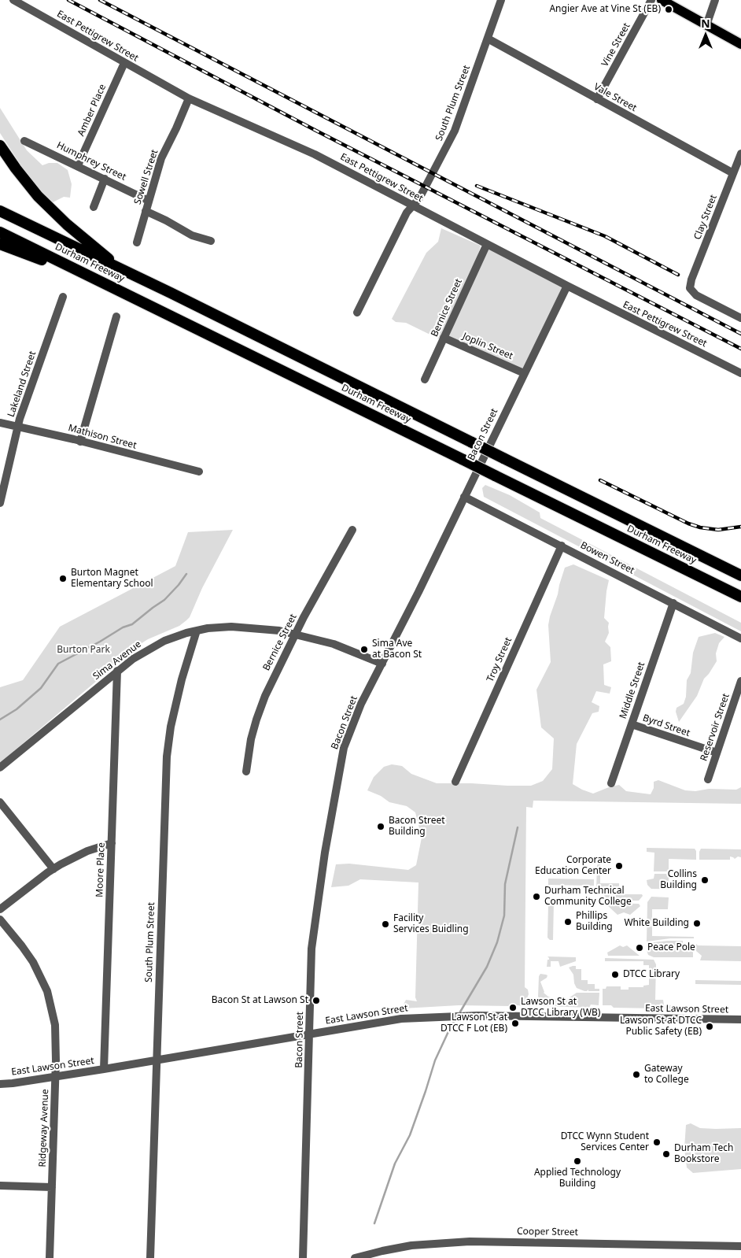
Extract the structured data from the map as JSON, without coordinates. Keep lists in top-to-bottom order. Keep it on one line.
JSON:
{"streets":{"highway":["Durham Freeway"],"street":["East Pettigrew Street","Vine Street","Vale Street","South Plum Street","Amber Place","Humphrey Street","Sowell Street","Clay Street","Bernice Street","Joplin Street","Lakeland Street","Bacon Street","Mathison Street","Bowen Street","Troy Street","Sima Avenue","Middle Street","Byrd Street","Reservoir Street","Moore Place","East Lawson Street","Ridgeway Avenue","Cooper Street"]},"crossings":[["East Pettigrew Street","South Plum Street"],["East Pettigrew Street","Amber Place"],["East Pettigrew Street","Sowell Street"],["East Pettigrew Street","Bernice Street"],["East Pettigrew Street","Bacon Street"],["Vine Street","Vale Street"],["Vale Street","South Plum Street"],["Vale Street","Clay Street"],["South Plum Street","Sima Avenue"],["South Plum Street","East Lawson Street"],["Amber Place","Humphrey Street"],["Humphrey Street","Sowell Street"],["Bernice Street","Joplin Street"],["Bernice Street","Sima Avenue"],["Joplin Street","Bacon Street"],["Lakeland Street","Mathison Street"],["Bacon Street","Bowen Street"],["Bacon Street","Sima Avenue"],["Bacon Street","East Lawson Street"],["Bowen Street","Troy Street"],["Bowen Street","Middle Street"],["Sima Avenue","Moore Place"],["Middle Street","Byrd Street"],["Byrd Street","Reservoir Street"],["Moore Place","East Lawson Street"],["East Lawson Street","Ridgeway Avenue"]],"parks":["Burton Park"],"places":["Angier Ave at Vine St (EB)","Burton Magnet Elementary School","Sima Ave at Bacon St","Bacon Street Building","Corporate Education Center","Collins Building","Durham Technical Community College","Phillips Building","White Building","Facility Services Buidling","Peace Pole","DTCC Library","Bacon St at Lawson St","Lawson St at DTCC Library (WB)","Lawson St at DTCC F Lot (EB)","Lawson St at DTCC Public Safety (EB)","Gateway to College","DTCC Wynn Student Services Center","Durham Tech Bookstore","Applied Technology Building"],"north":"top"}
